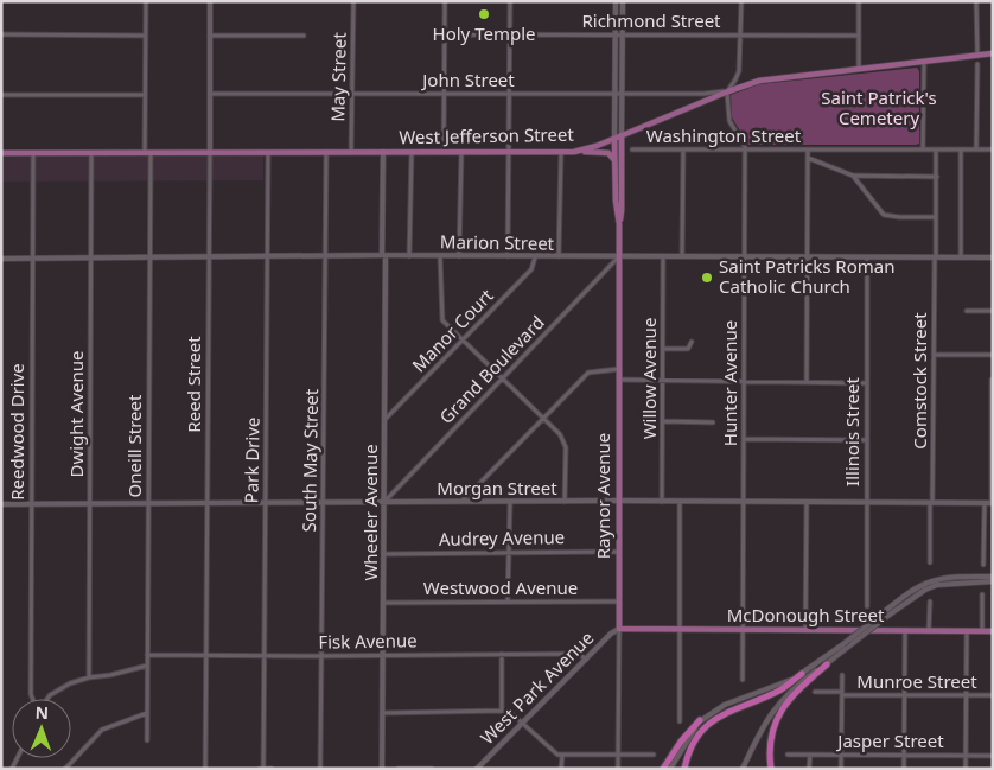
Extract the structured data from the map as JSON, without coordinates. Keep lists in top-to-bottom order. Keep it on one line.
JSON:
{"streets":{"main road":["West Jefferson Street","Raynor Avenue","McDonough Street"],"street":["Richmond Street","May Street","John Street","Washington Street","Marion Street","Manor Court","Grand Boulevard","Willow Avenue","Comstock Street","Hunter Avenue","Reed Street","Dwight Avenue","Reedwood Drive","Illinois Street","Oneill Street","Park Drive","South May Street","Morgan Street","Wheeler Avenue","Audrey Avenue","Westwood Avenue","Fisk Avenue","Munroe Street","West Park Avenue","Jasper Street"]},"crossings":[["May Street","John Street"],["May Street","West Jefferson Street"],["John Street","West Jefferson Street"],["John Street","Hunter Avenue"],["John Street","Reed Street"],["West Jefferson Street","Hunter Avenue"],["West Jefferson Street","Reed Street"],["West Jefferson Street","Dwight Avenue"],["West Jefferson Street","Reedwood Drive"],["West Jefferson Street","Oneill Street"],["West Jefferson Street","Park Drive"],["West Jefferson Street","South May Street"],["West Jefferson Street","Raynor Avenue"],["West Jefferson Street","Wheeler Avenue"],["Washington Street","Comstock Street"],["Washington Street","Hunter Avenue"],["Marion Street","Manor Court"],["Marion Street","Grand Boulevard"],["Marion Street","Willow Avenue"],["Marion Street","Comstock Street"],["Marion Street","Hunter Avenue"],["Marion Street","Reed Street"],["Marion Street","Dwight Avenue"],["Marion Street","Reedwood Drive"],["Marion Street","Illinois Street"],["Marion Street","Oneill Street"],["Marion Street","Park Drive"],["Marion Street","South May Street"],["Marion Street","Raynor Avenue"],["Marion Street","Wheeler Avenue"],["Manor Court","Wheeler Avenue"],["Grand Boulevard","Morgan Street"],["Grand Boulevard","Raynor Avenue"],["Grand Boulevard","Wheeler Avenue"],["Willow Avenue","Morgan Street"],["Comstock Street","Morgan Street"],["Hunter Avenue","Morgan Street"],["Hunter Avenue","McDonough Street"],["Reed Street","Morgan Street"],["Reed Street","Fisk Avenue"],["Dwight Avenue","Morgan Street"],["Reedwood Drive","Morgan Street"],["Illinois Street","Morgan Street"],["Oneill Street","Morgan Street"],["Oneill Street","Fisk Avenue"],["Park Drive","Morgan Street"],["Park Drive","Fisk Avenue"],["South May Street","Morgan Street"],["South May Street","Fisk Avenue"],["Morgan Street","Raynor Avenue"],["Morgan Street","Wheeler Avenue"],["Raynor Avenue","Audrey Avenue"],["Raynor Avenue","Westwood Avenue"],["Raynor Avenue","McDonough Street"],["Raynor Avenue","West Park Avenue"],["Wheeler Avenue","Audrey Avenue"],["Wheeler Avenue","Westwood Avenue"],["Wheeler Avenue","Fisk Avenue"],["McDonough Street","West Park Avenue"],["Fisk Avenue","West Park Avenue"]],"parks":["Saint Patrick's Cemetery"],"places":["Holy Temple","Saint Patricks Roman Catholic Church"],"north":"top"}
